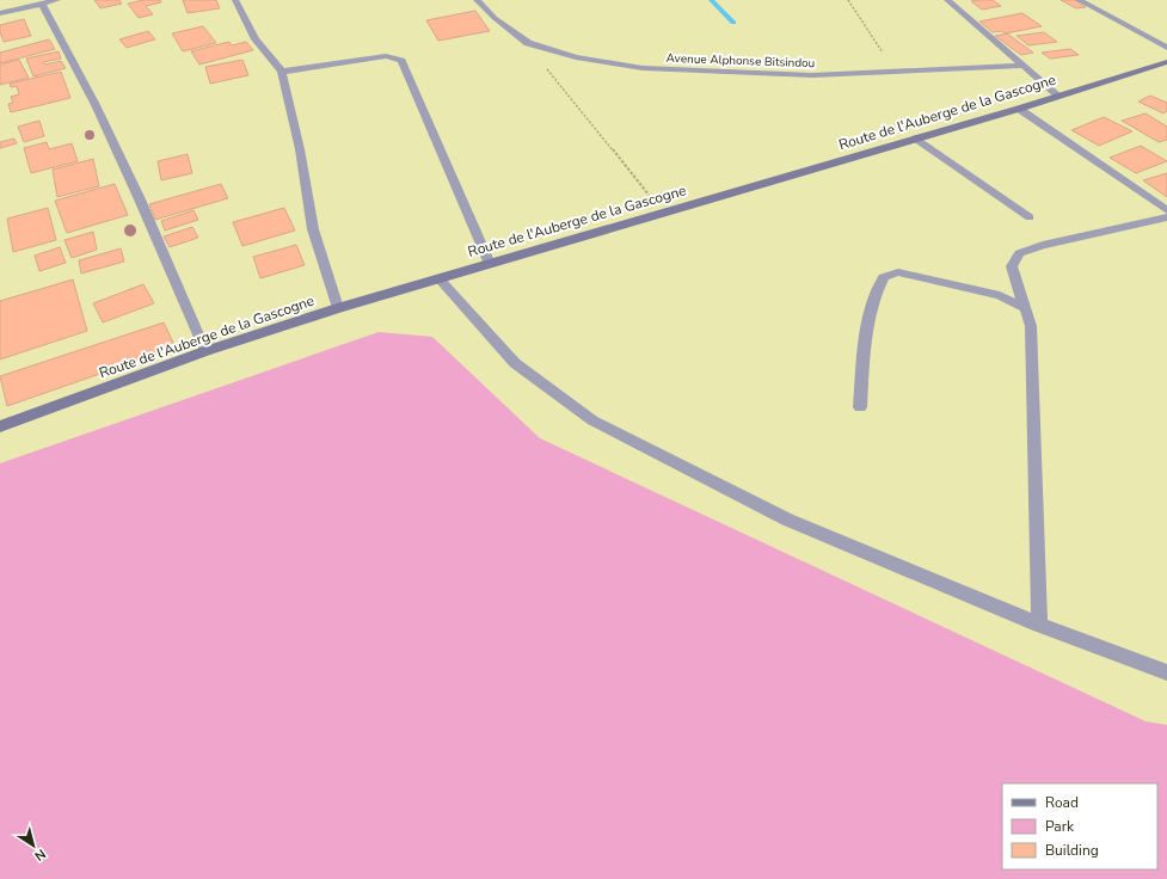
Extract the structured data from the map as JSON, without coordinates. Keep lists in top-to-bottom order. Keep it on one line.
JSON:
{"streets":{"street":["Avenue Alphonse Bitsindou","Route de l'Auberge de la Gascogne"]},"legend":["Road","Park","Building"],"north":"bottom right"}
